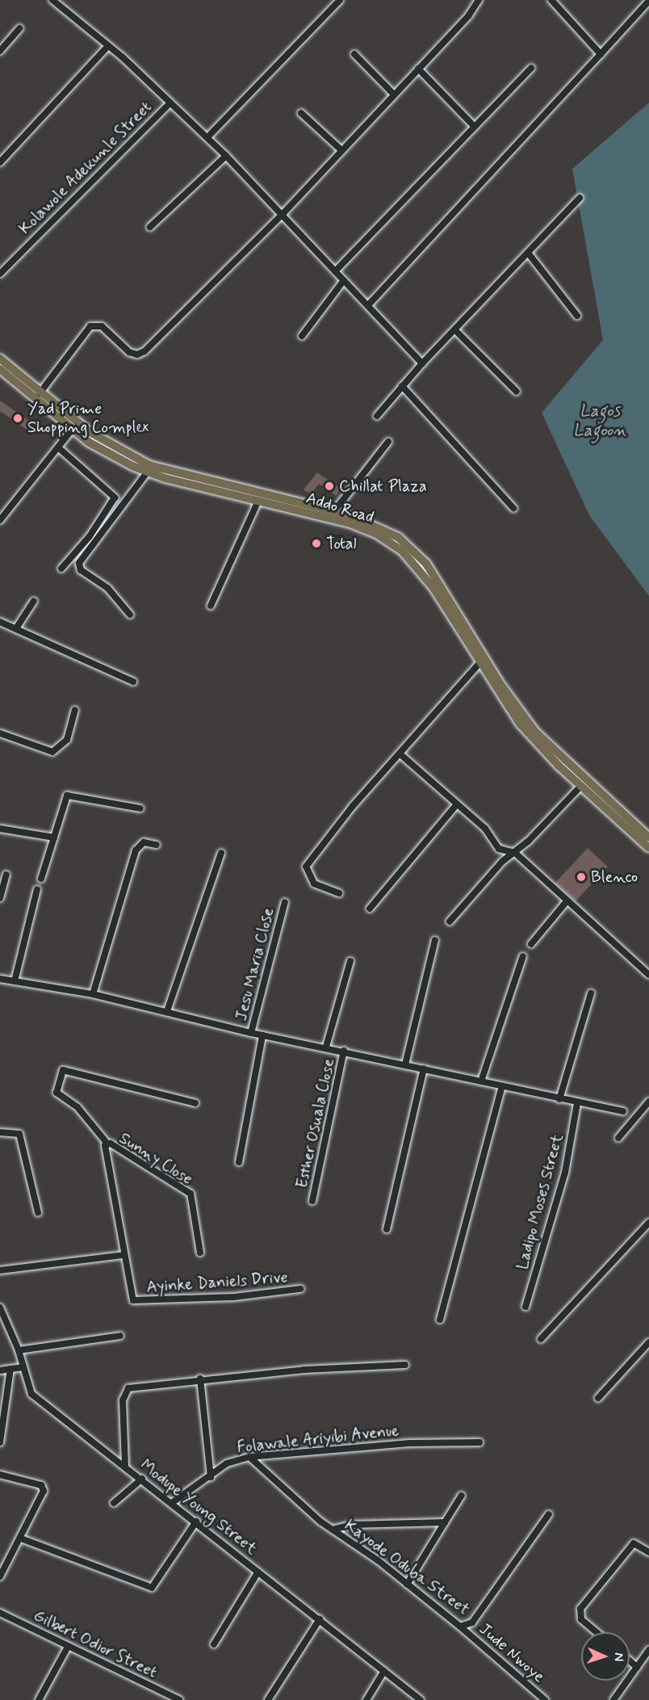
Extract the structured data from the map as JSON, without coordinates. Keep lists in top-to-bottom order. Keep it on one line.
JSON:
{"streets":{"main road":["Addo Road"],"street":["Kolawole Adekunle Street","Jesu Maria Close","Esther Osuala Close","Sunny Close","Ladipo Moses Street","Ayinke Daniels Drive","Folawale Ariyibi Avenue","Modupe Young Street","Kayode Oduba Street","Gilbert Odior Street","Jude Nwoye"]},"crossings":[["Sunny Close","Ayinke Daniels Drive"],["Folawale Ariyibi Avenue","Modupe Young Street"],["Folawale Ariyibi Avenue","Kayode Oduba Street"],["Kayode Oduba Street","Jude Nwoye"]],"water":["Lagos Lagoon"],"places":["Yad Prime Shopping Complex","Chillat Plaza","Total","Blenco"],"north":"right"}
